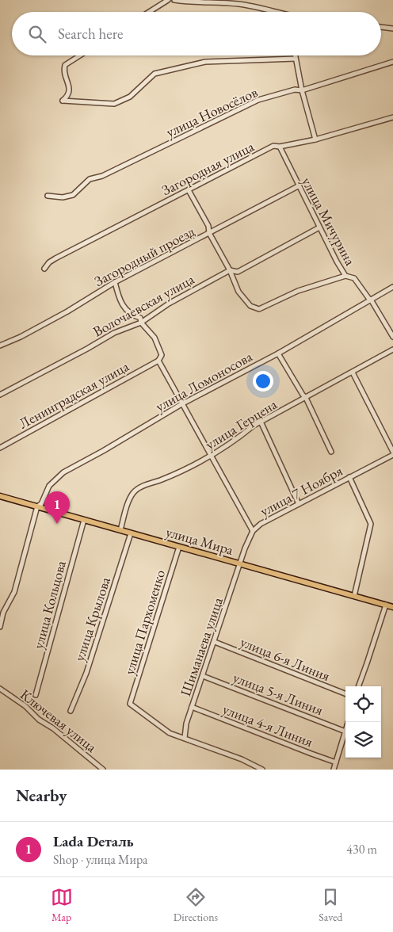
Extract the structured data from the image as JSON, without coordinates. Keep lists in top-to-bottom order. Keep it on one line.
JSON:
{"streets":{"main road":["улица Мира"],"street":["улица Новосёлов","Загородная улица","улица Мичурина","Загородный проезд","Волочаевская улица","улица Ломоносова","Ленинградская улица","улица Герцена","улица 7 Ноября","улица Кольцова","улица Крылова","улица Пархоменко","Шиманаева улица","улица 6-я Линия","улица 5-я Линия","Ключевая улица","улица 4-я Линия"]},"crossings":[["Загородная улица","улица Мичурина"],["улица Мичурина","Загородный проезд"],["улица Мичурина","Волочаевская улица"],["улица Мичурина","улица Ломоносова"],["улица Ломоносова","улица Мира"],["улица Герцена","улица Мира"],["улица 7 Ноября","улица Мира"],["улица 7 Ноября","Шиманаева улица"],["улица Мира","улица Кольцова"],["улица Мира","улица Крылова"],["улица Мира","улица Пархоменко"],["улица Мира","Шиманаева улица"],["улица Пархоменко","Шиманаева улица"],["Шиманаева улица","улица 6-я Линия"],["Шиманаева улица","улица 5-я Линия"],["Шиманаева улица","улица 4-я Линия"]],"page":{"search":"Search here","pins":"1","heading":"Nearby","list":[{"mark":"1","name":"Lada Dеталь","note":"Shop · улица Мира","value":"430 m"}],"nav":["Map","Directions","Saved"]}}
